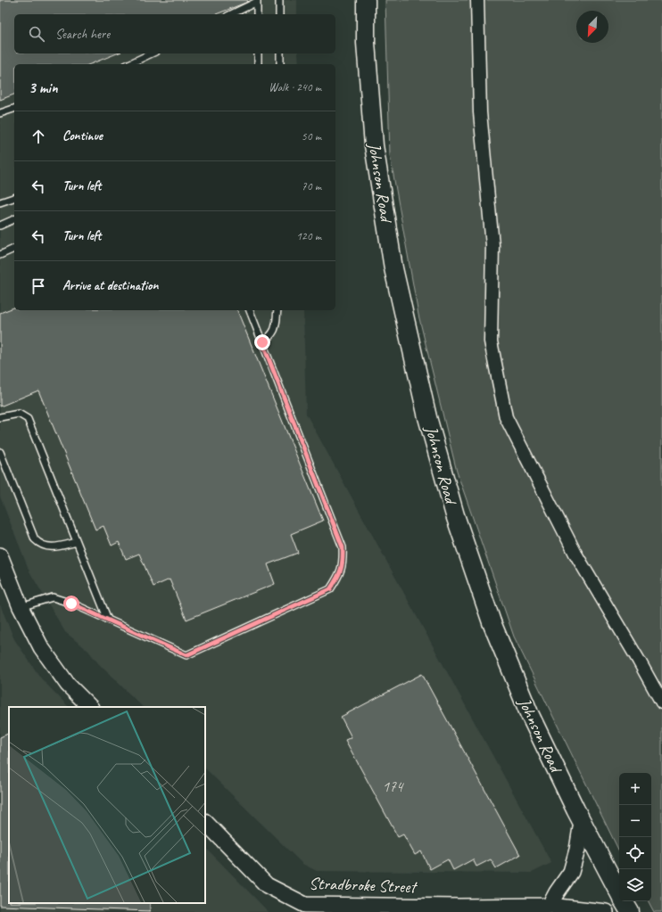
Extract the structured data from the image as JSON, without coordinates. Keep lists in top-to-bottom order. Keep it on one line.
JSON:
{"streets":{"main road":["Johnson Road"],"street":["Stradbroke Street"]},"house_numbers":["174"],"north":"bottom left","page":{"search":"Search here","heading":["3 min","Walk · 240 m"],"list":[["Continue","50 m"],["Turn left","70 m"],["Turn left","120 m"],"Arrive at destination"],"map_buttons":["+","−"]}}
